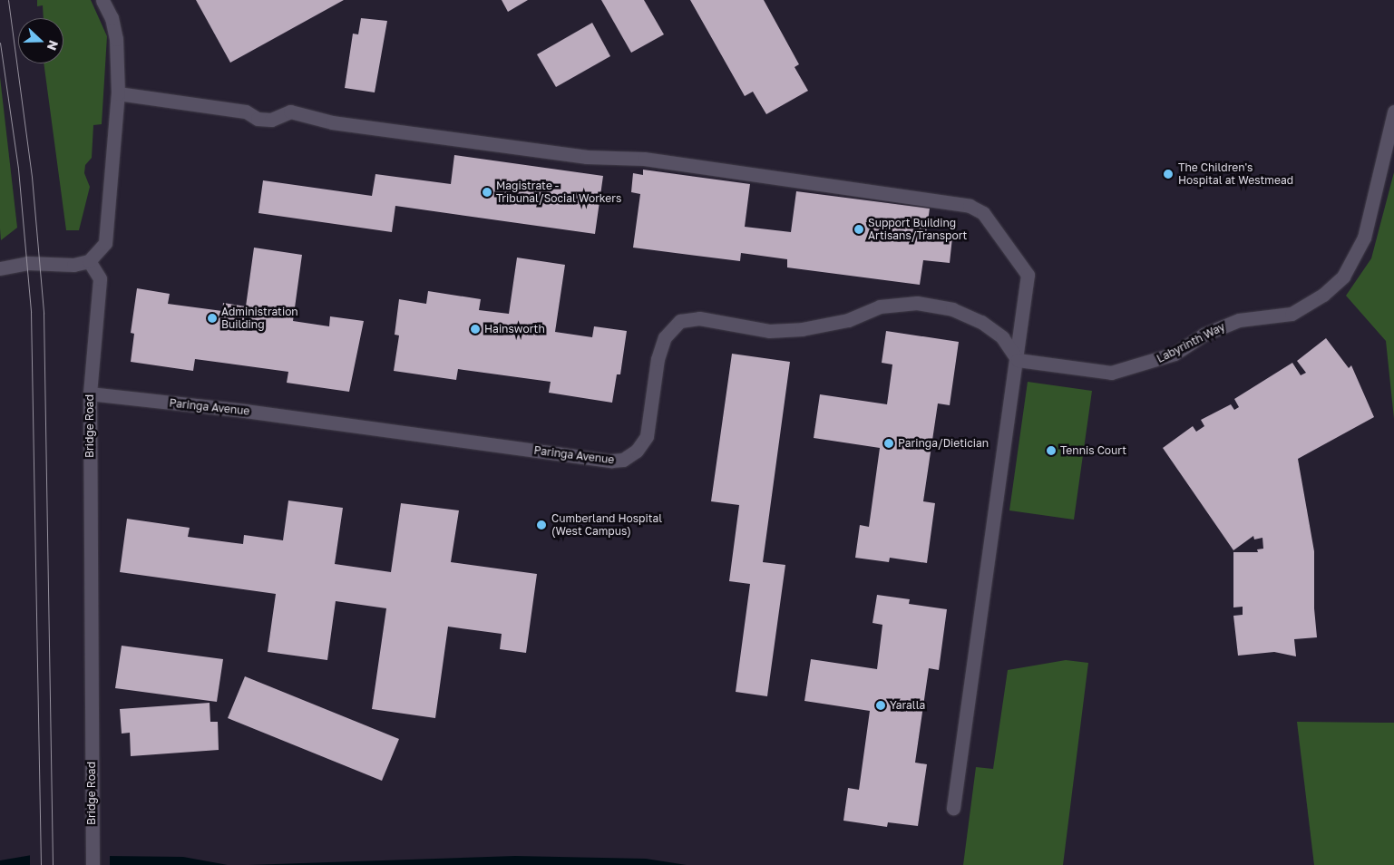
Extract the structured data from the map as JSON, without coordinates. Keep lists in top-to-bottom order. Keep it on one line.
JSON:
{"streets":{"lane":["Labyrinth Way","Paringa Avenue","Bridge Road"]},"crossings":[["Labyrinth Way","Paringa Avenue"],["Paringa Avenue","Bridge Road"]],"places":["The Children's Hospital at Westmead","Magistrate - Tribunal/Social Workers","Support Building Artisans/Transport","Administration Building","Hainsworth","Paringa/Dietician","Tennis Court","Cumberland Hospital (West Campus)","Yaralla"],"north":"right"}
